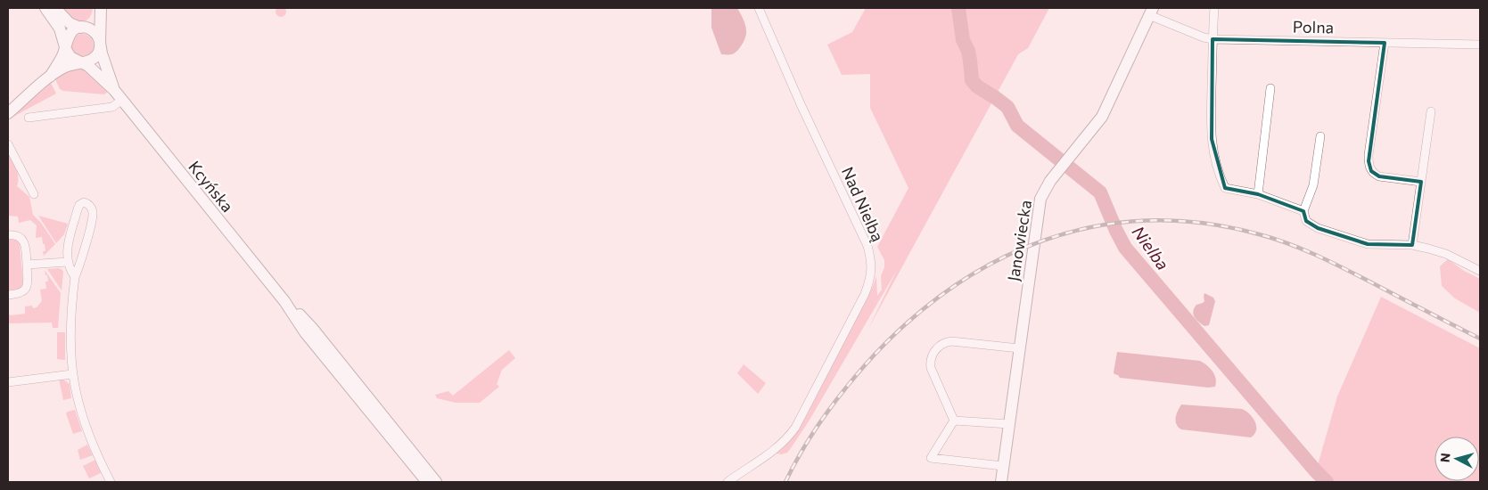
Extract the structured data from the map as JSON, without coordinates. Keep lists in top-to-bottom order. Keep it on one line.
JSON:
{"streets":{"street":["Polna","Kcyńska","Nad Nielbą","Janowiecka"]},"crossings":[["Polna","Janowiecka"]],"water":["Nielba"],"north":"left"}
